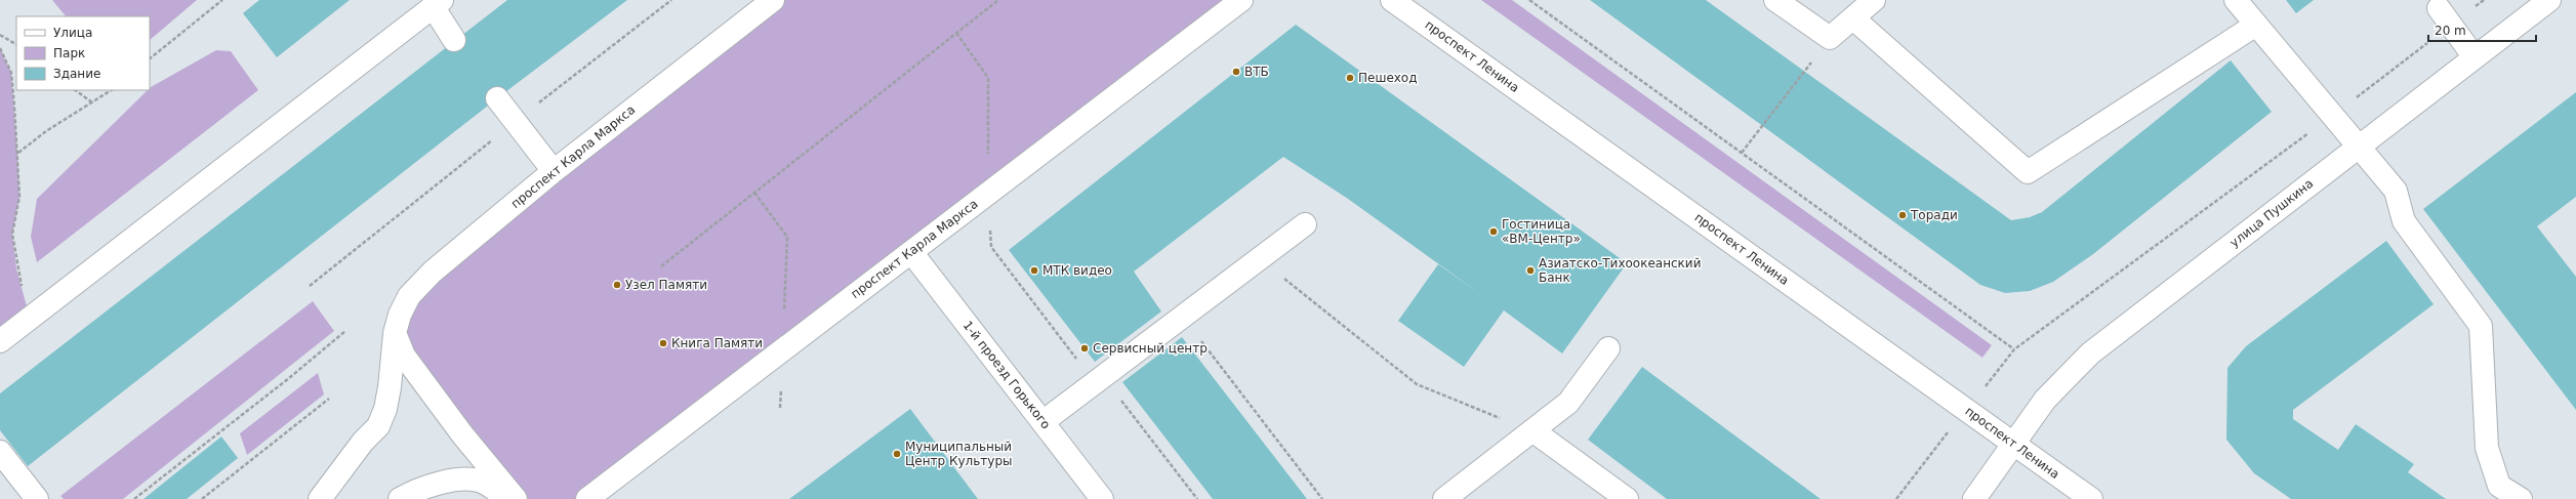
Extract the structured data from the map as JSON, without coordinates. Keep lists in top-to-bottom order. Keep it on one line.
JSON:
{"streets":{"street":["проспект Ленина","проспект Карла Маркса","улица Пушкина","1-й проезд Горького"]},"crossings":[["проспект Ленина","улица Пушкина"],["проспект Карла Маркса","1-й проезд Горького"]],"places":["ВТБ","Пешеход","Торади","Гостиница «ВМ-Центр»","МТК видео","Азиатско-Тихоокеанский Банк","Узел Памяти","Книга Памяти","Сервисный центр","Муниципальный Центр Культуры"],"legend":["Улица","Парк","Здание"],"scale_bar":"20 m"}
